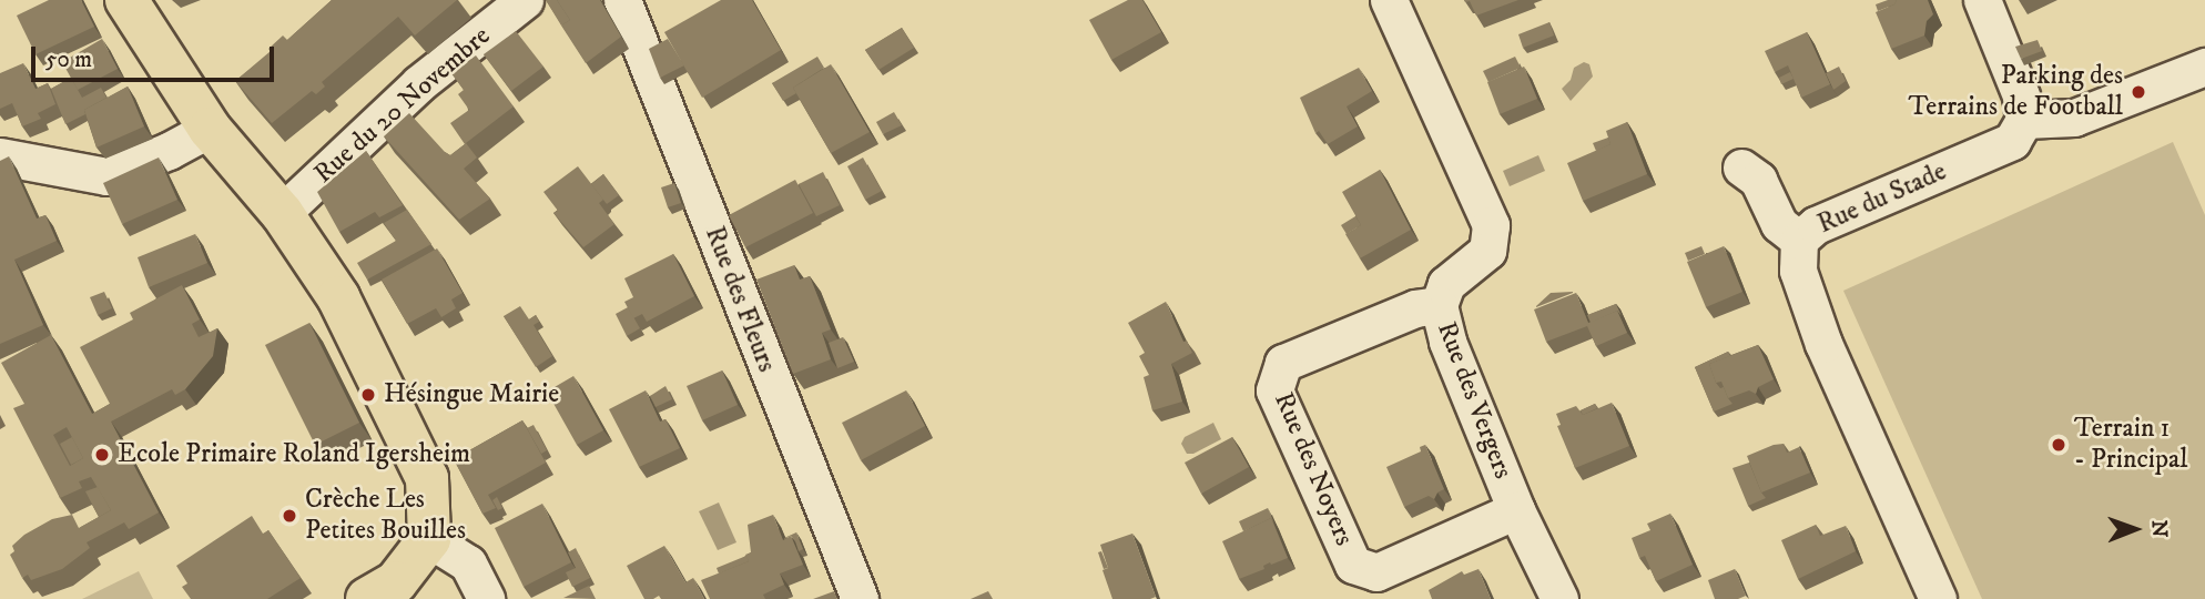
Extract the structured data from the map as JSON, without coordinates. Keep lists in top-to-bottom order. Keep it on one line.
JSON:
{"streets":{"street":["Rue du 20 Novembre","Rue du Stade","Rue des Fleurs","Rue des Vergers","Rue des Noyers"]},"crossings":[["Rue des Vergers","Rue des Noyers"]],"places":["Parking des Terrains de Football","Hésingue Mairie","Terrain 1 - Principal","Ecole Primaire Roland Igersheim","Crèche Les Petites Bouilles"],"scale_bar":"50 m","north":"right"}
